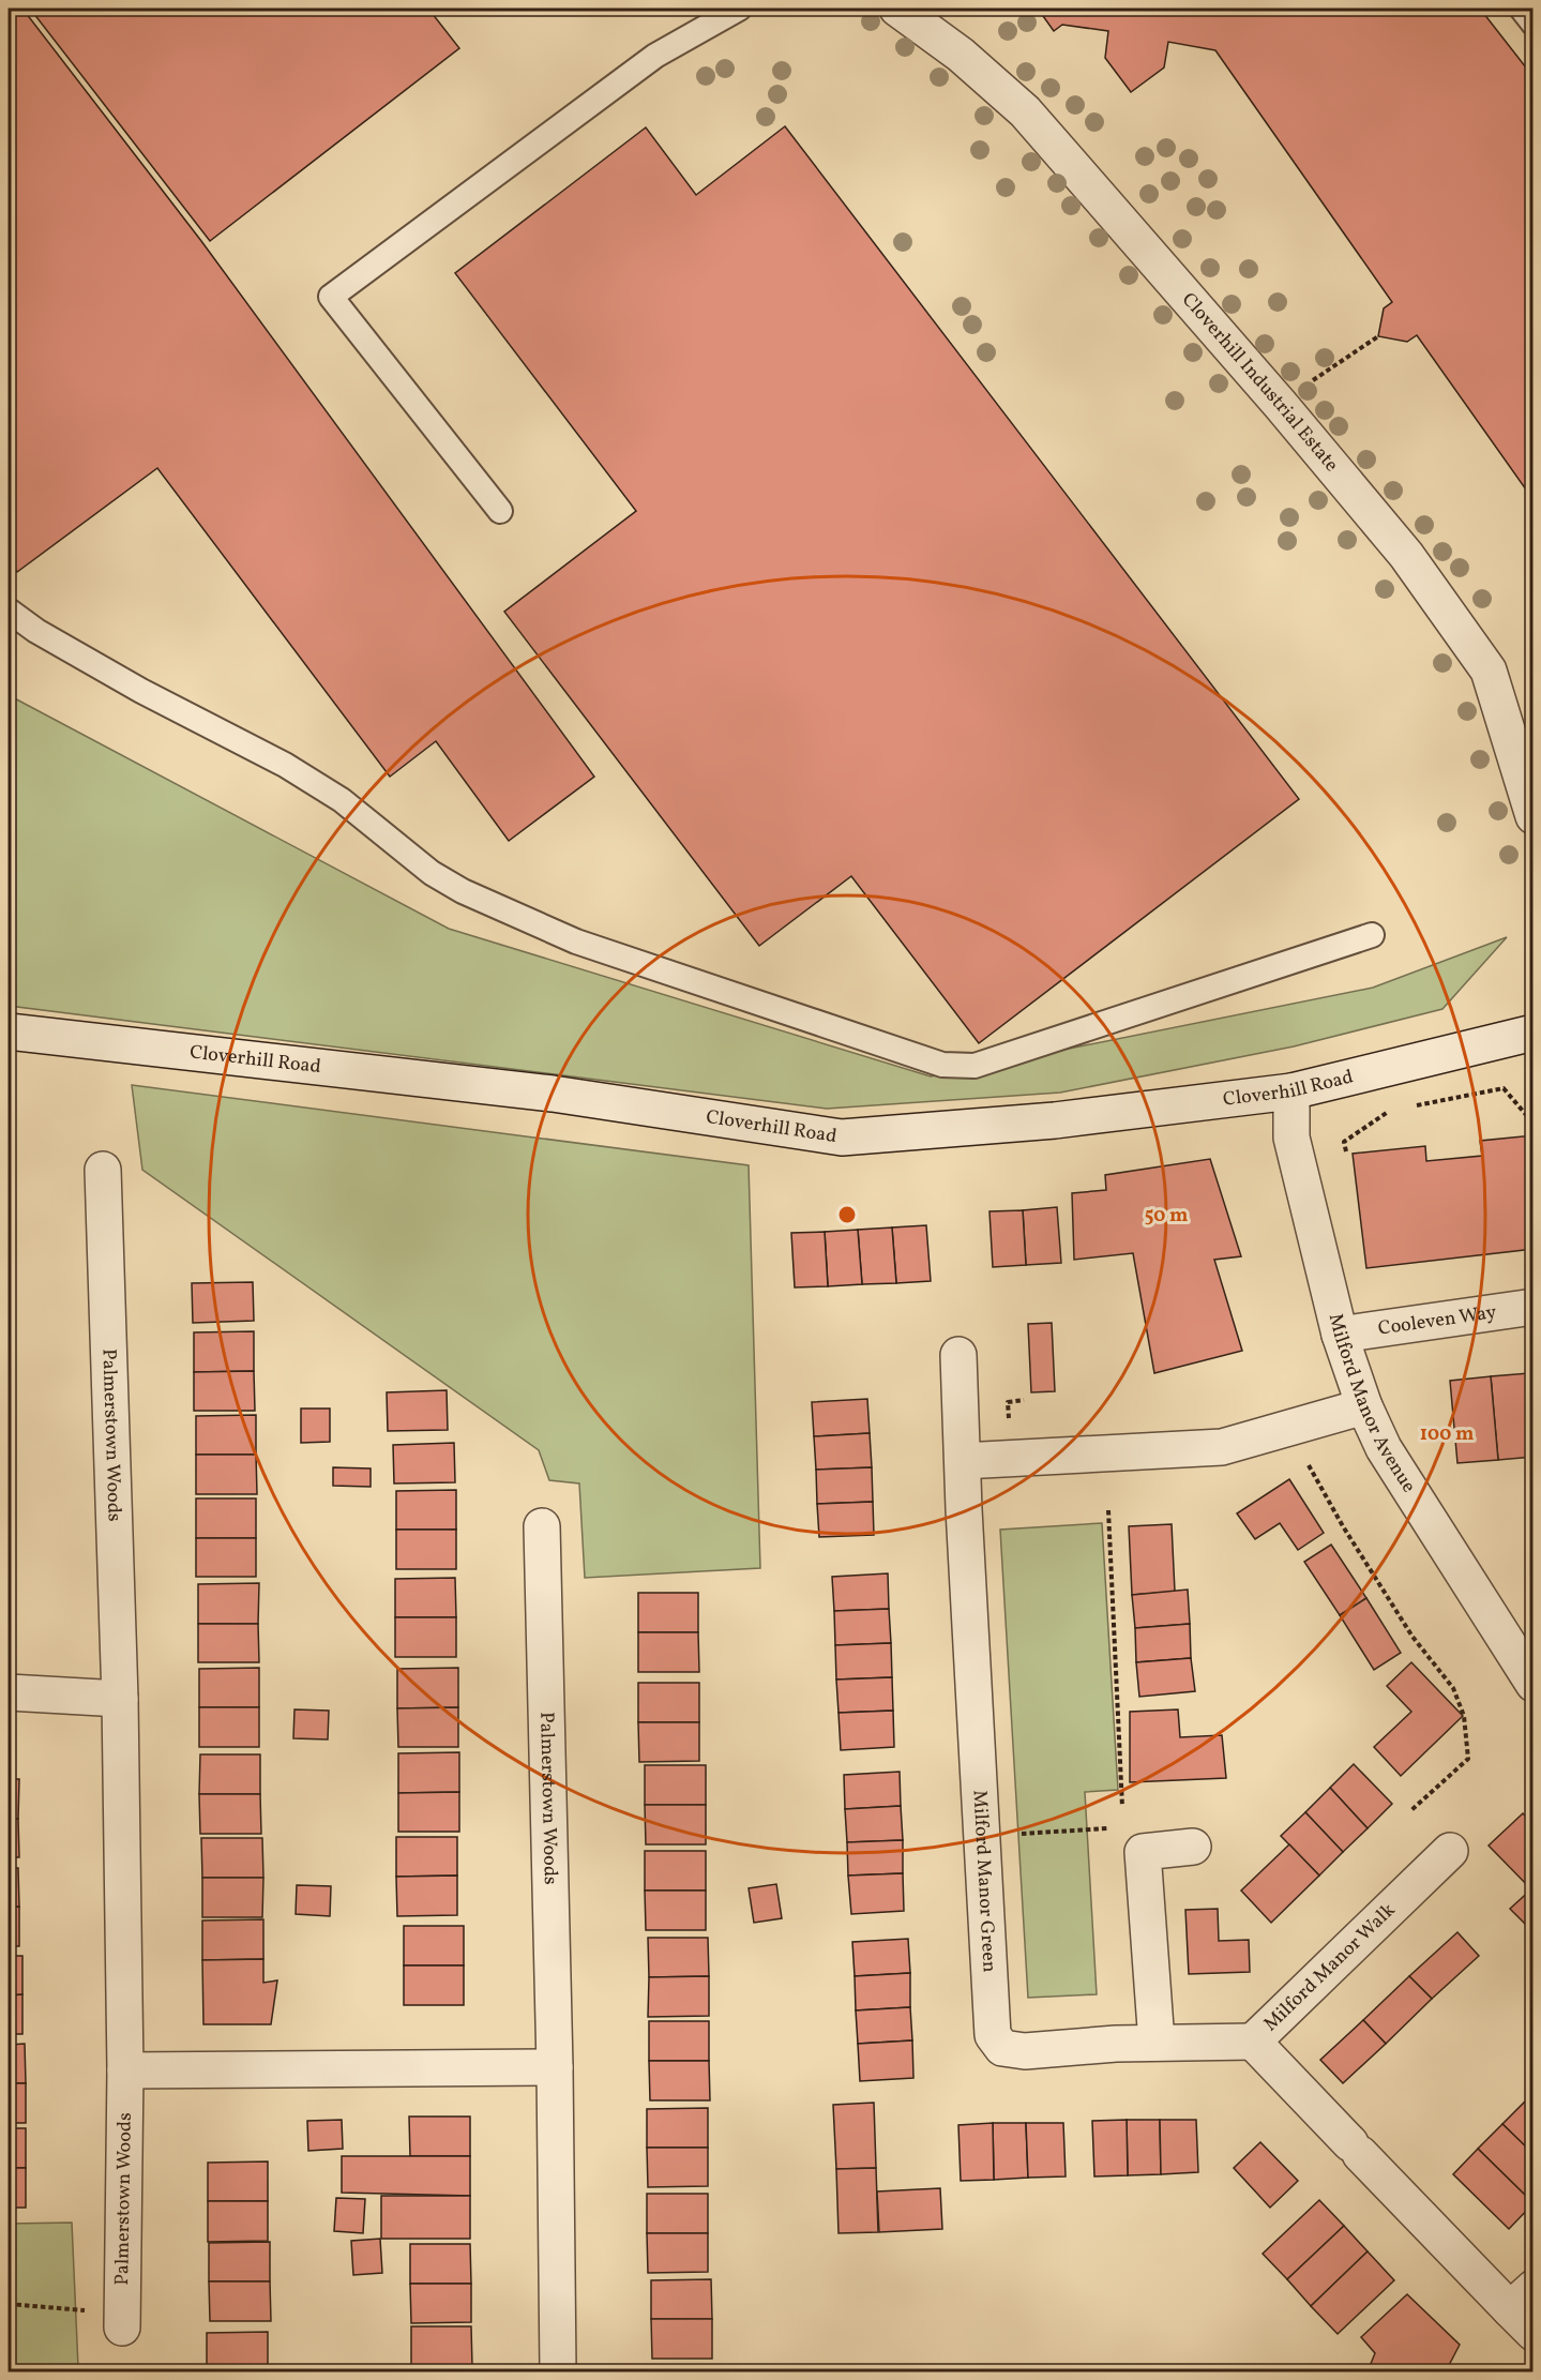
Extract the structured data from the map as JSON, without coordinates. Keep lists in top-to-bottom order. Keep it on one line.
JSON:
{"streets":{"street":["Cloverhill Industrial Estate","Cloverhill Road","Cooleven Way","Milford Manor Avenue","Palmerstown Woods","Milford Manor Green","Milford Manor Walk"]},"crossings":[["Cloverhill Road","Milford Manor Avenue"],["Cooleven Way","Milford Manor Avenue"],["Milford Manor Green","Milford Manor Walk"]],"rings":["50 m","100 m"]}
